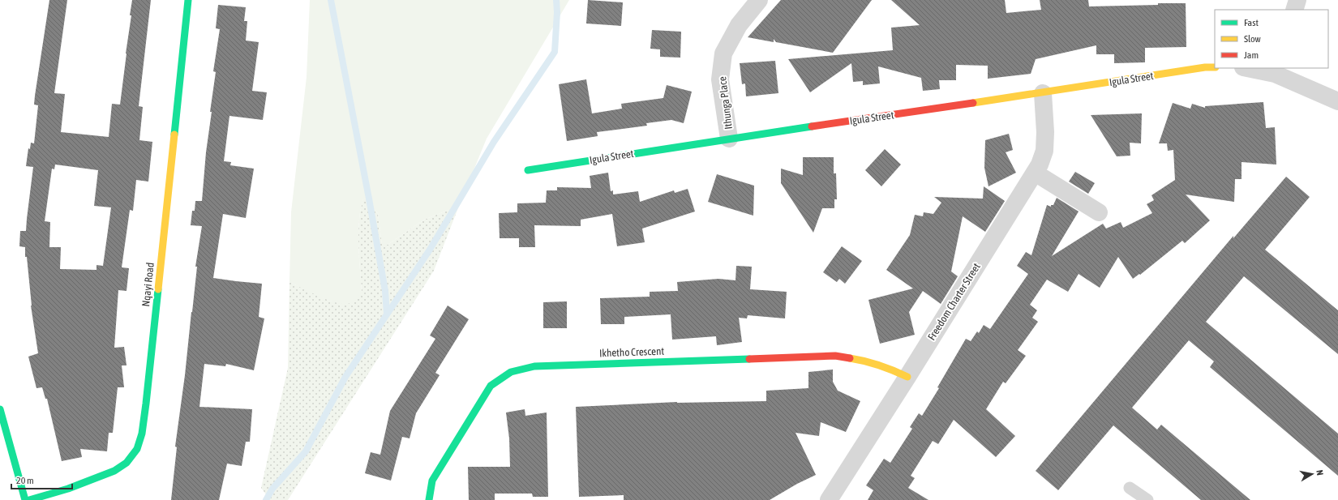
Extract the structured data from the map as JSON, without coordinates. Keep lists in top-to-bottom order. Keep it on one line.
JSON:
{"streets":{"street":["Igula Street","Ithunga Place","Nqayi Road","Freedom Charter Street","Ikhetho Crescent"]},"crossings":[["Igula Street","Ithunga Place"],["Igula Street","Freedom Charter Street"],["Freedom Charter Street","Ikhetho Crescent"]],"legend":["Fast","Slow","Jam"],"scale_bar":"20 m","north":"right"}
